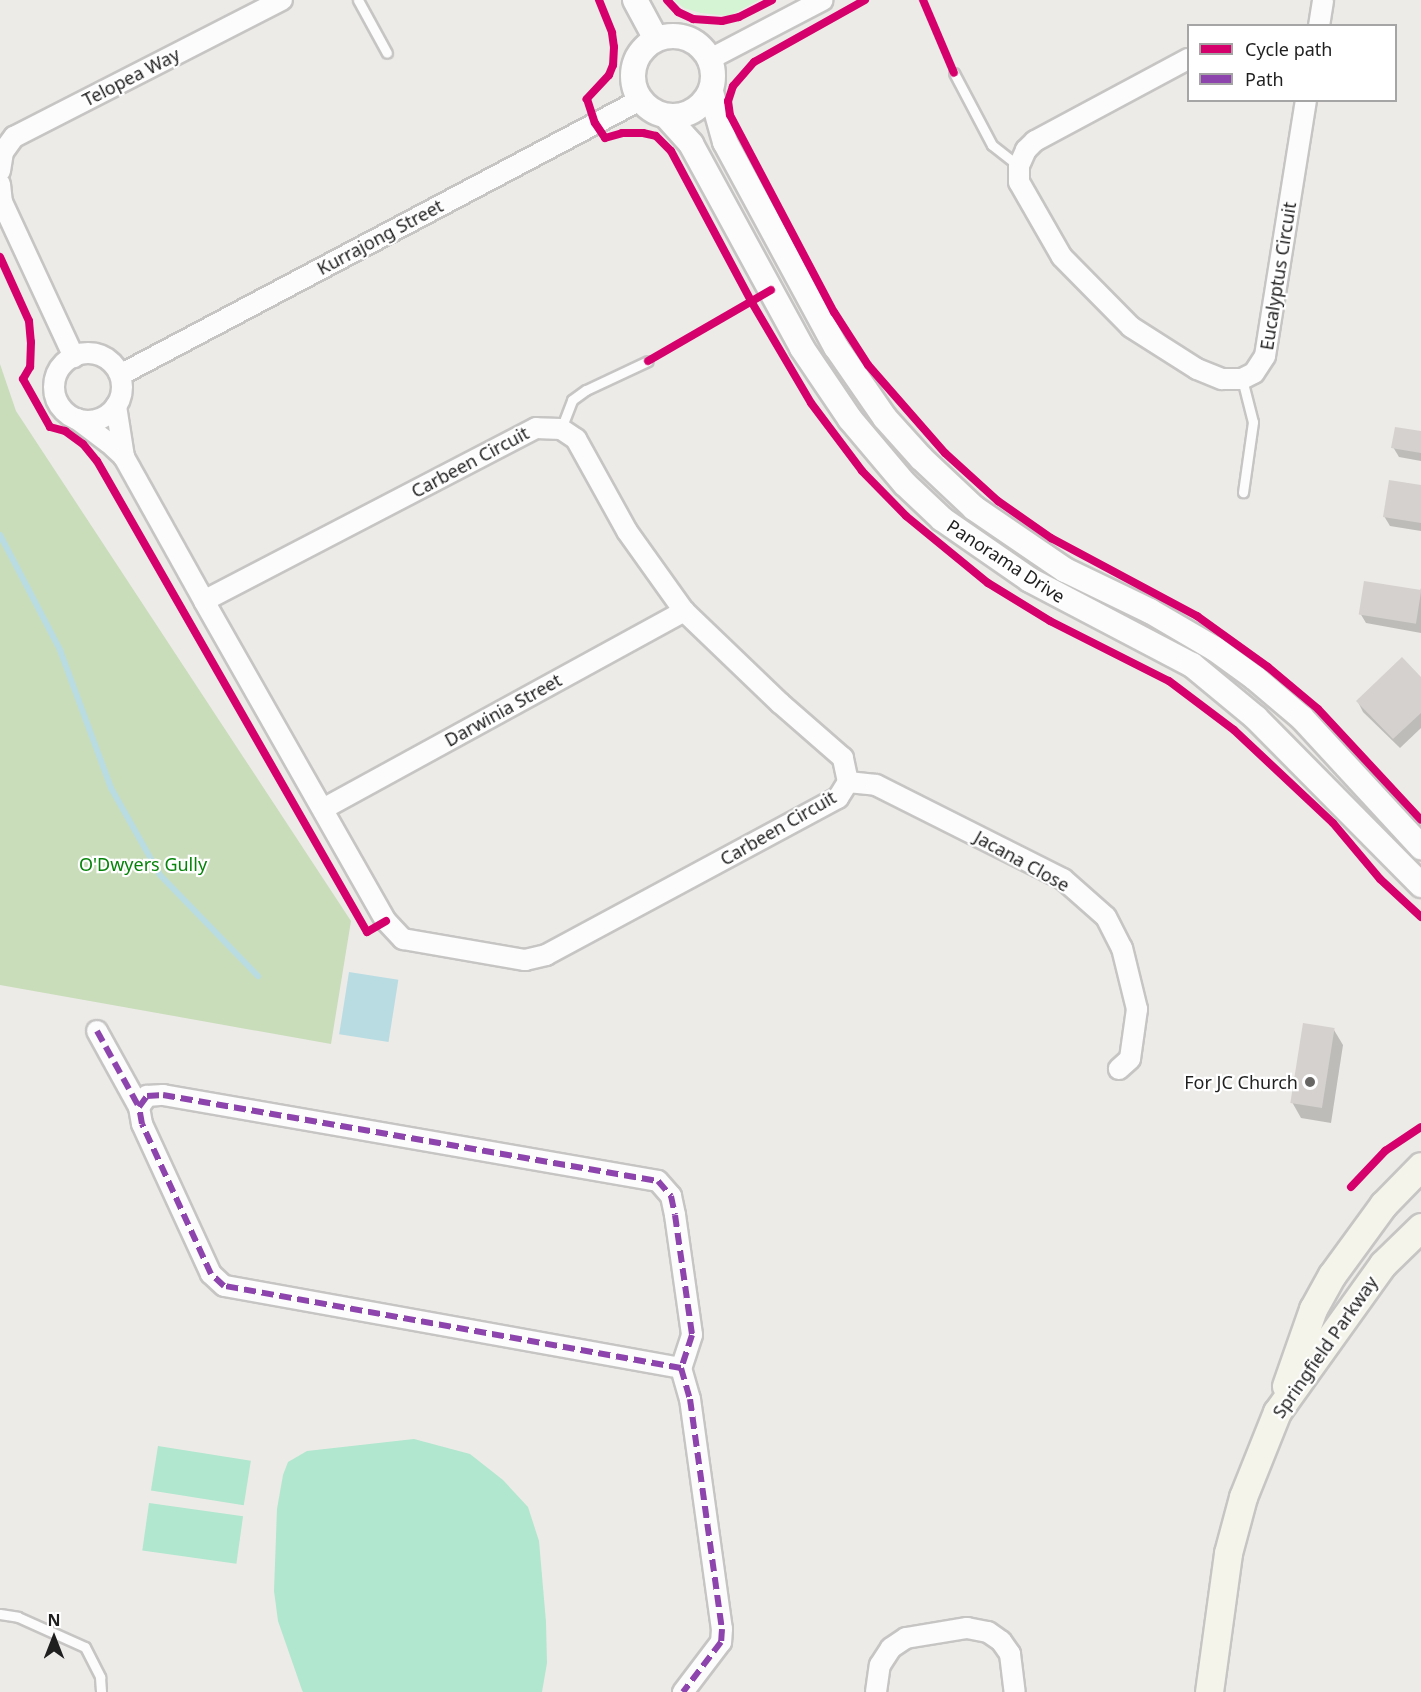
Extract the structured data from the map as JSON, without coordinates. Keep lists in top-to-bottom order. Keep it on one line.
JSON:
{"streets":{"main road":["Springfield Parkway"],"street":["Telopea Way","Kurrajong Street","Eucalyptus Circuit","Carbeen Circuit","Panorama Drive","Darwinia Street","Jacana Close"]},"crossings":[["Kurrajong Street","Carbeen Circuit"],["Kurrajong Street","Panorama Drive"],["Carbeen Circuit","Darwinia Street"],["Carbeen Circuit","Jacana Close"]],"parks":["O'Dwyers Gully"],"places":["For JC Church"],"legend":["Cycle path","Path"],"north":"top"}
